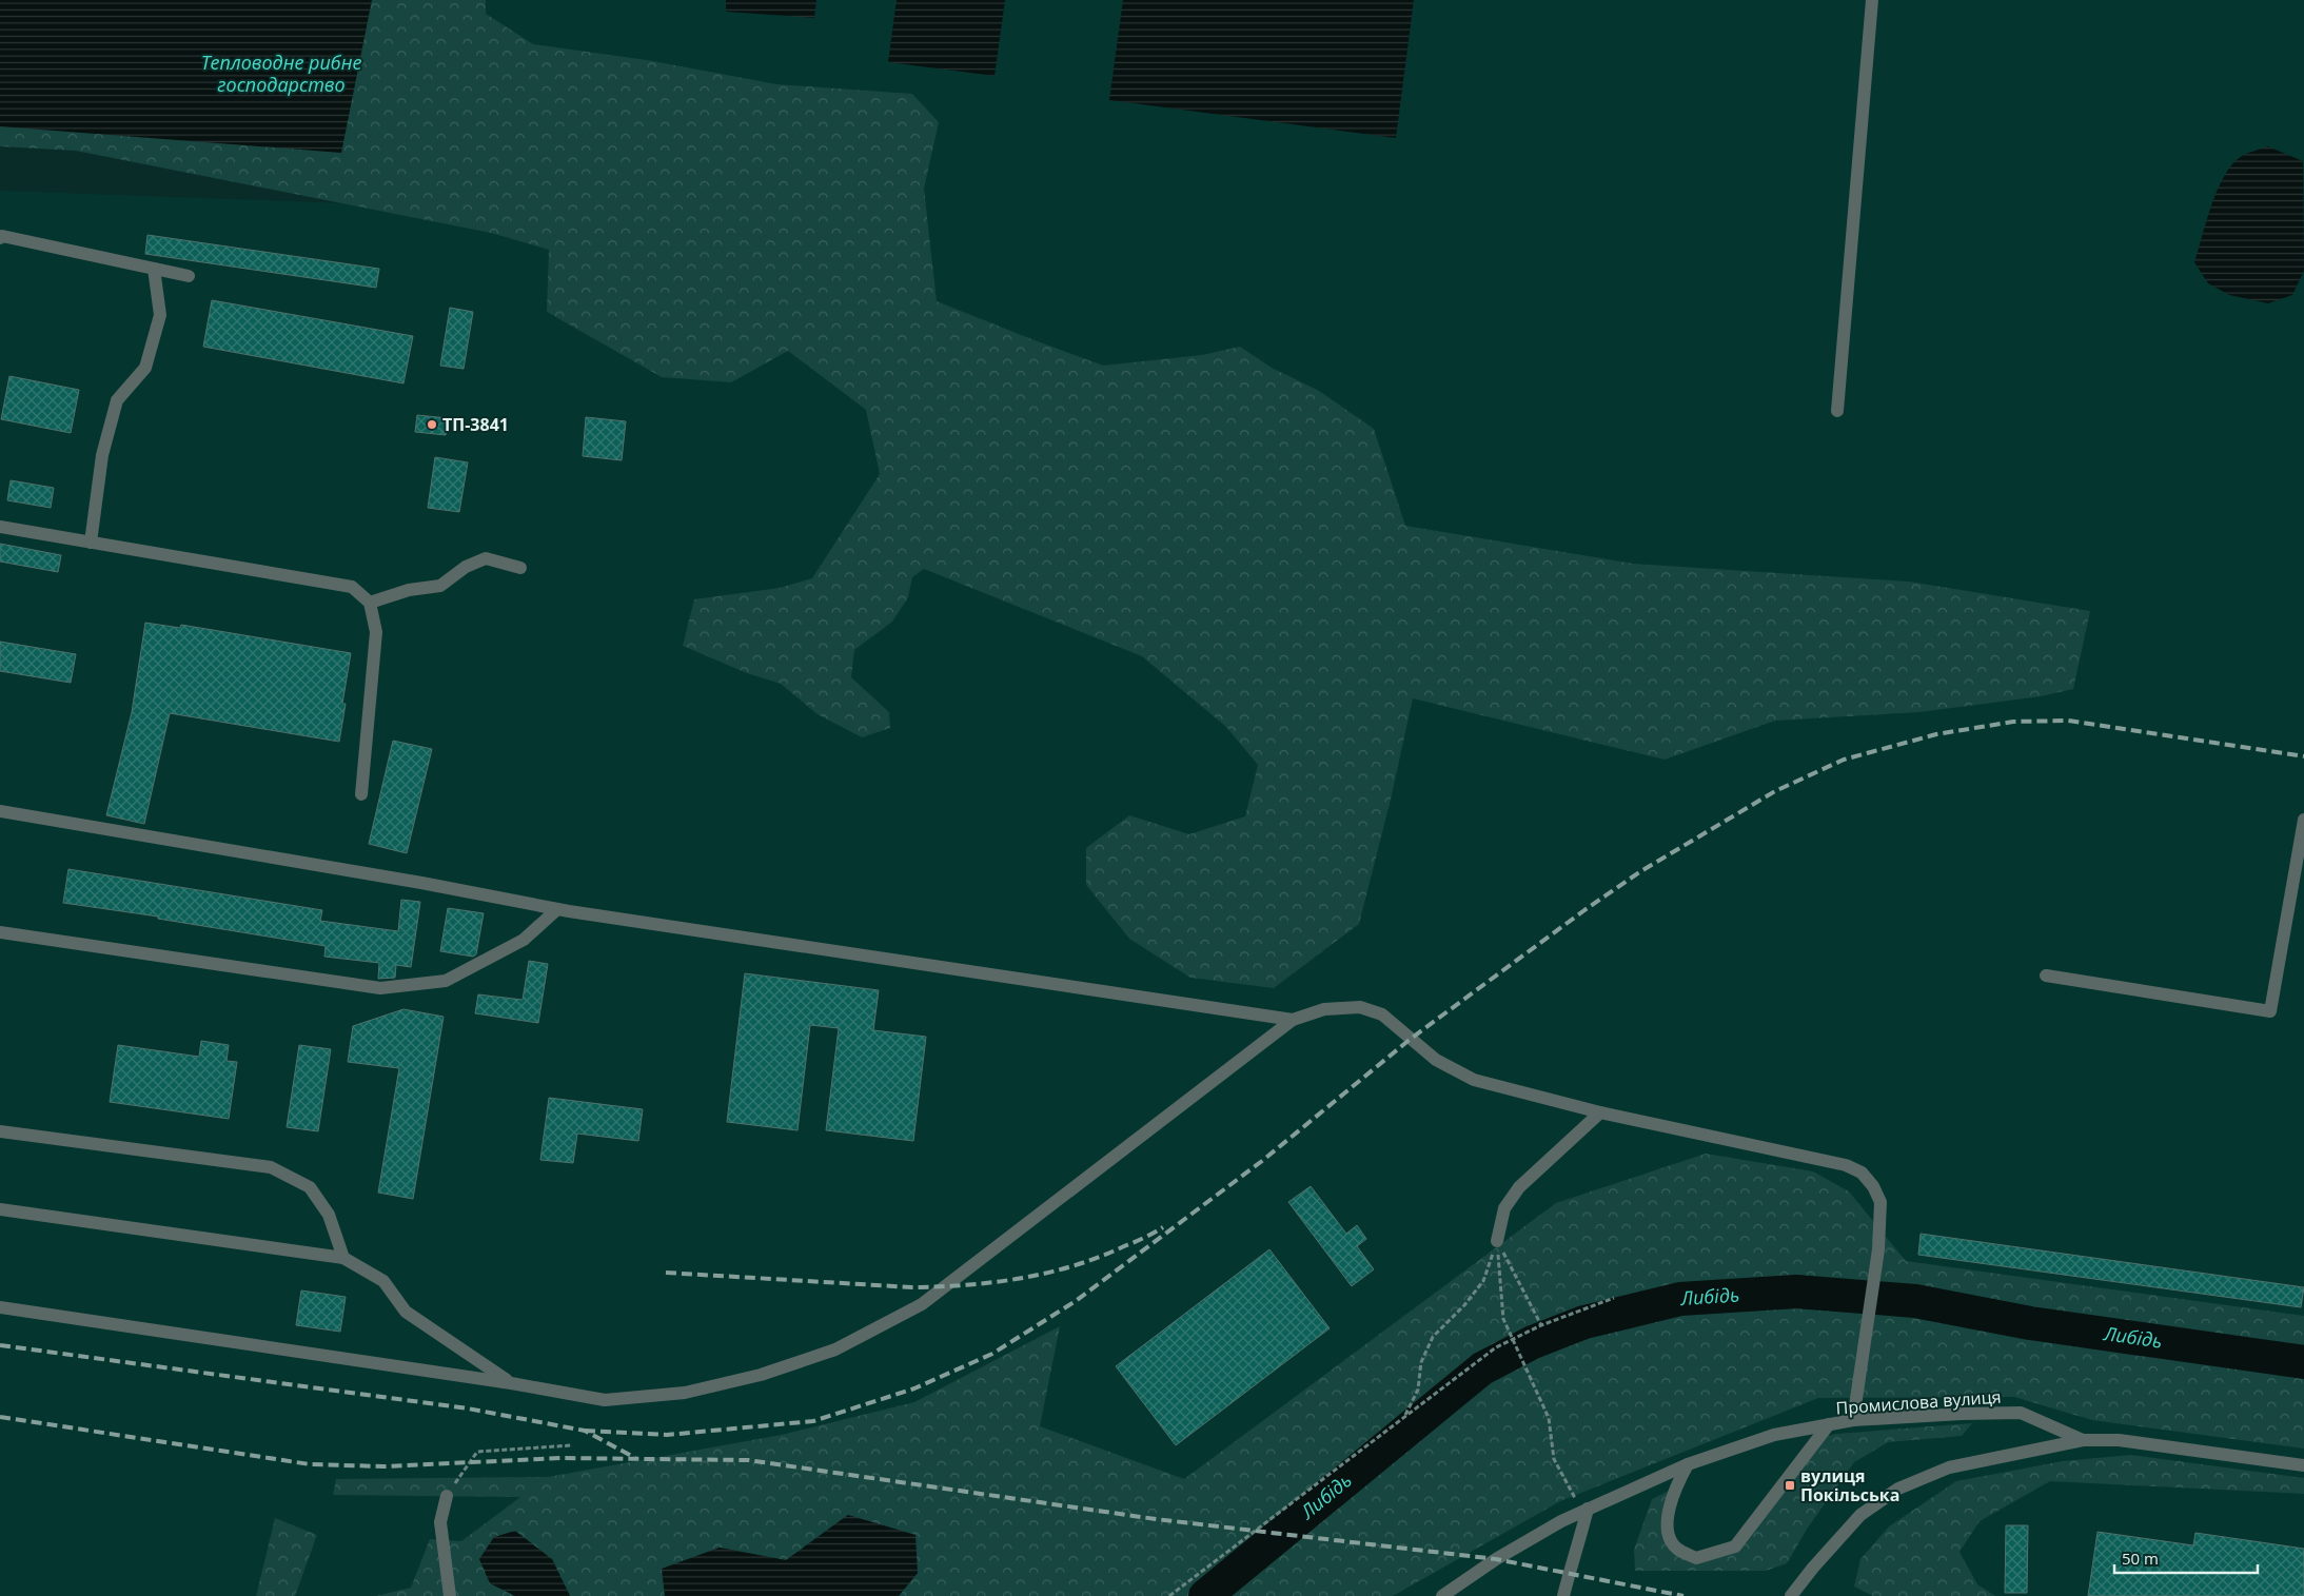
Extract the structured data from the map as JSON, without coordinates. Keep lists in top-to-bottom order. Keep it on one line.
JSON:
{"streets":{"street":["Промислова вулиця"]},"water":["Тепловодне рибне господарство","Либідь"],"places":{"other":["ТП-3841"],"transit":["вулиця Покільська"]},"scale_bar":"50 m"}
